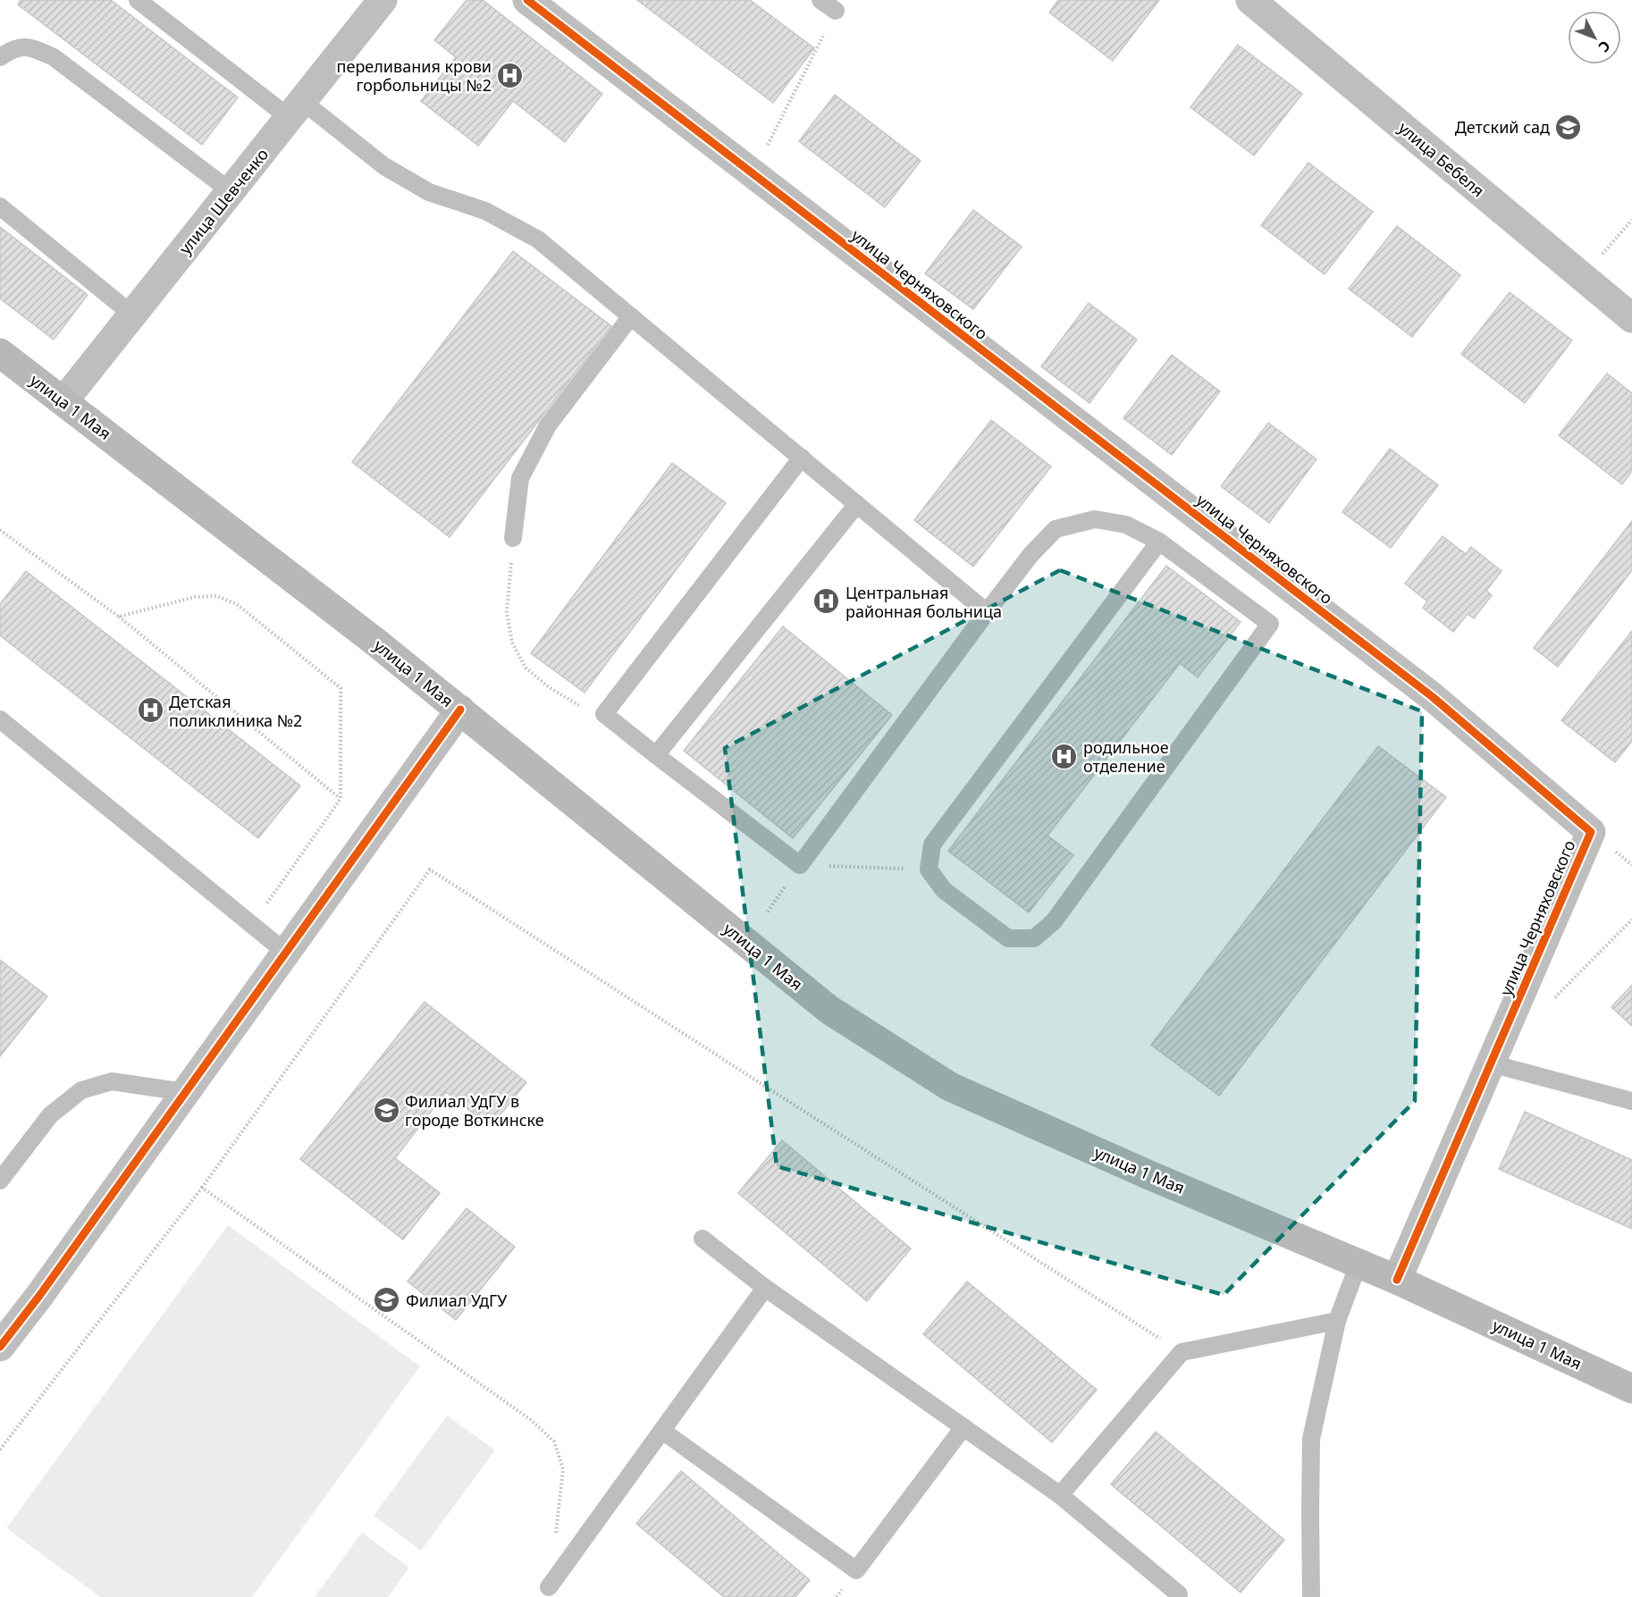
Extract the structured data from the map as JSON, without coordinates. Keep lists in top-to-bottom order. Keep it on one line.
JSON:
{"streets":{"main road":["улица 1 Мая"],"street":["улица Бебеля","улица Шевченко","улица Черняховского"]},"crossings":[["улица Шевченко","улица 1 Мая"],["улица Черняховского","улица 1 Мая"]],"places":{"hospital":["переливания крови горбольницы №2","Центральная районная больница","Детская поликлиника №2","родильное отделение"],"school or university":["Детский сад","Филиал УдГУ в городе Воткинске","Филиал УдГУ"]},"north":"bottom right"}
